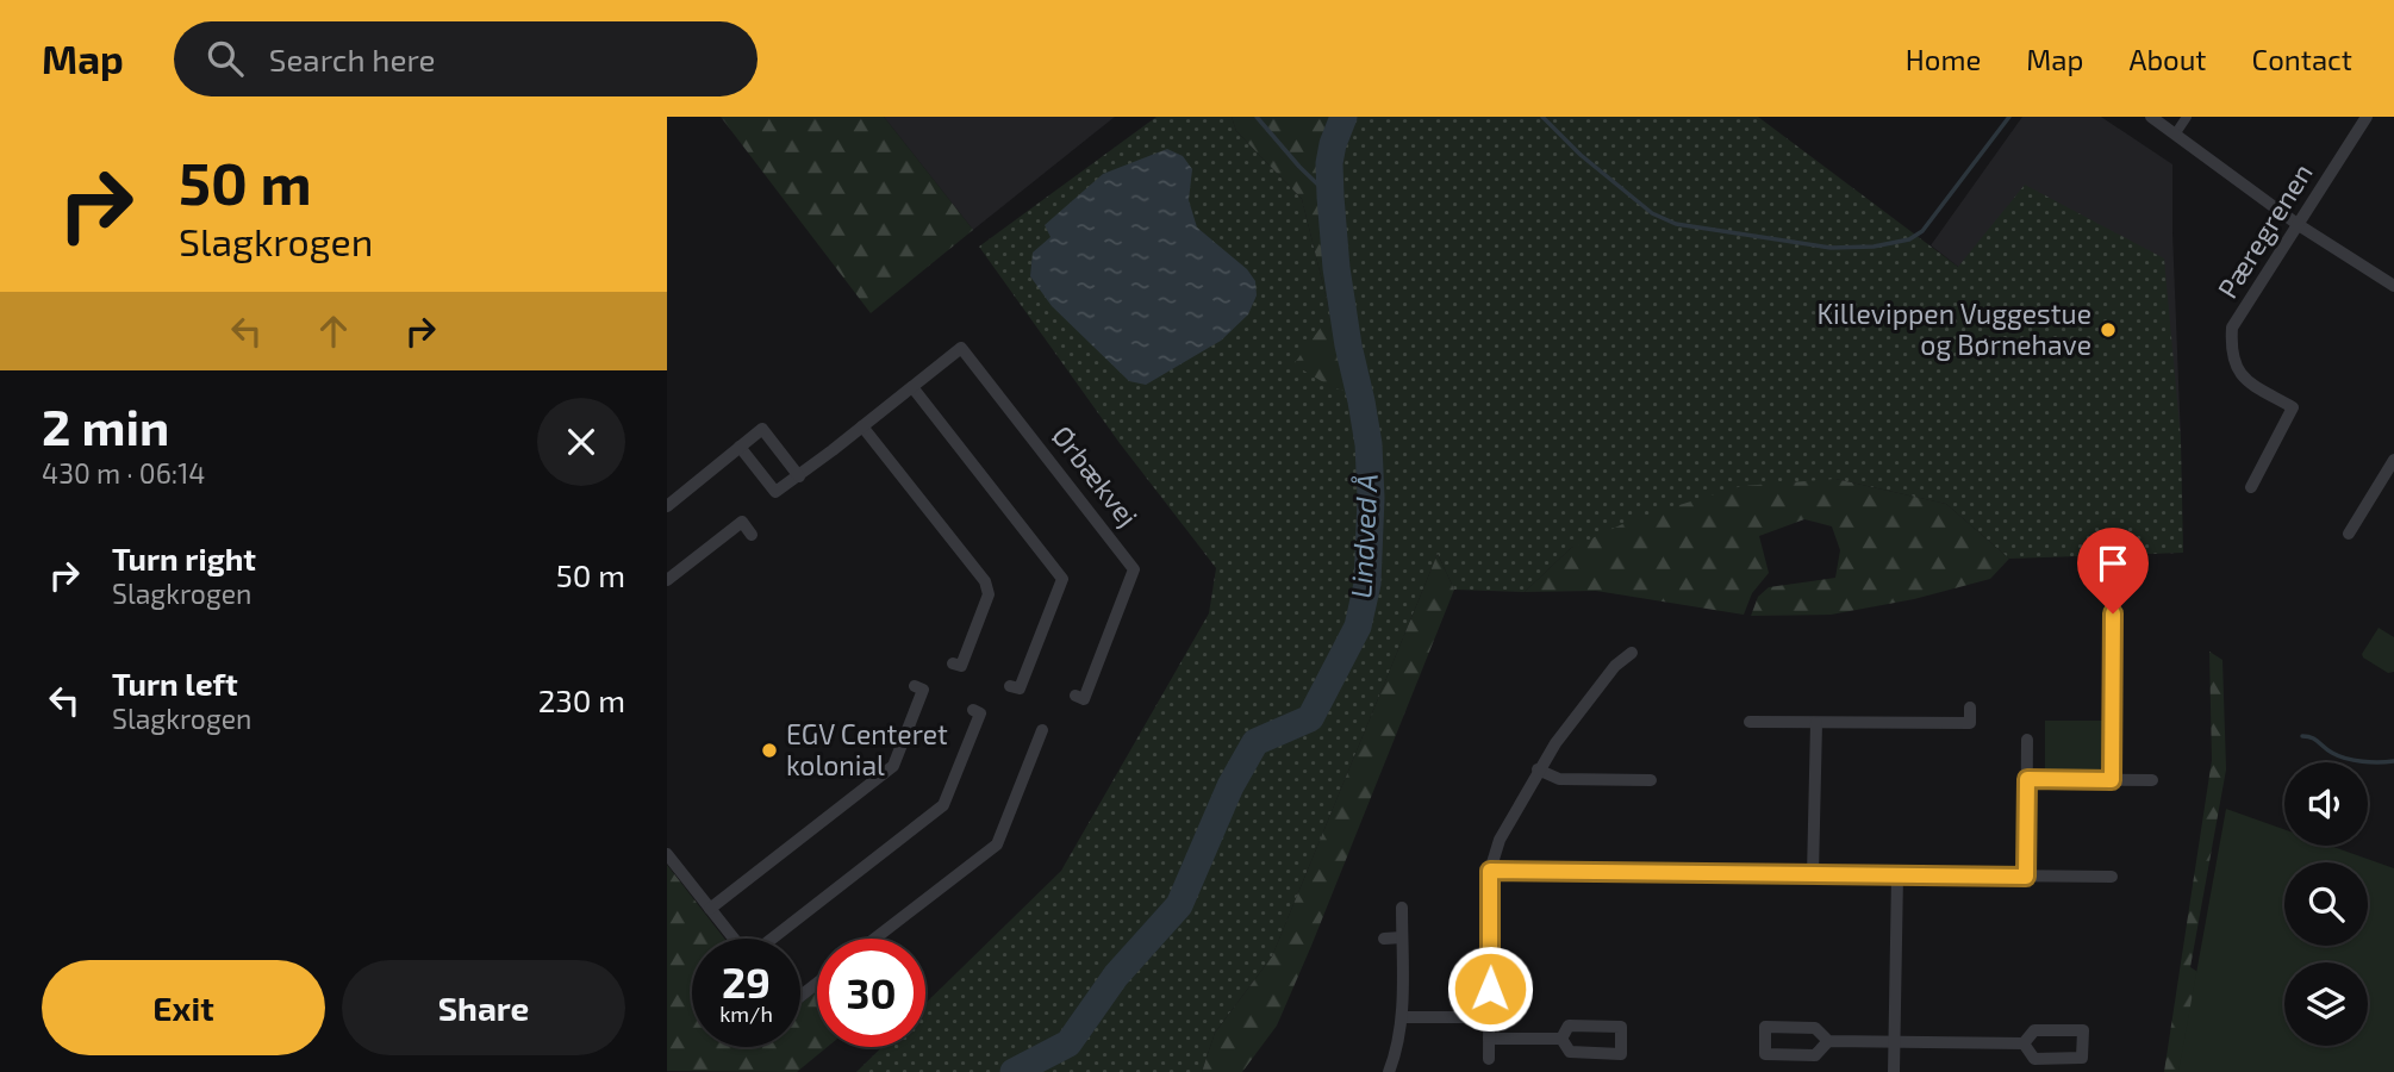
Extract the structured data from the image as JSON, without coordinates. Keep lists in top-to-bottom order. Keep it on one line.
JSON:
{"streets":{"street":["Pæregrenen","Ørbækvej"]},"water":["Lindved Å"],"places":["Killevippen Vuggestue og Børnehave","EGV Centeret kolonial"],"page":{"header":"Map","search":"Search here","nav":["Home","Map","About","Contact"],"turn":["50 m","Slagkrogen"],"heading":["2 min","430 m · 06:14"],"list":[{"name":"Turn right","note":"Slagkrogen","value":"50 m"},{"name":"Turn left","note":"Slagkrogen","value":"230 m"}],"speed":"29 km/h","limit":"30","buttons":["Exit","Share"]}}
